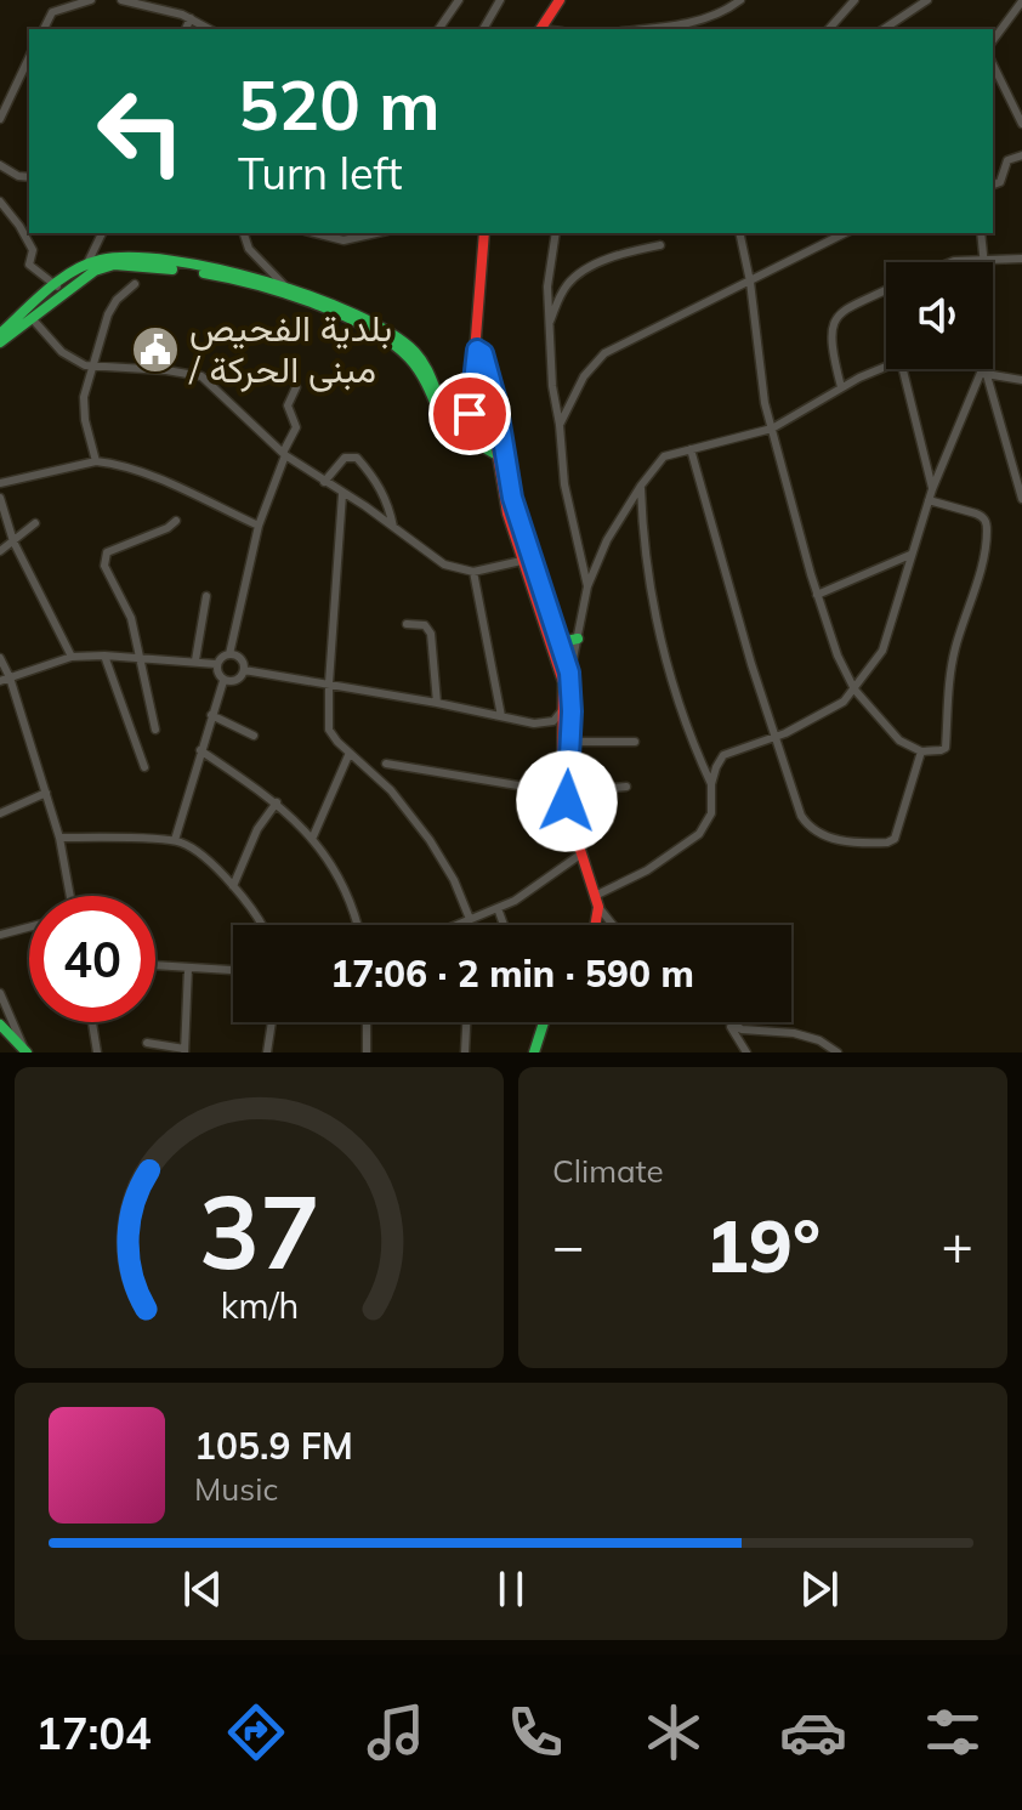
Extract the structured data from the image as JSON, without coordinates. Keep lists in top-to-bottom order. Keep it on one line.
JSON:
{"places":{"public building":["بلدية الفحيص / مبنى الحركة"]},"page":{"turn":["520 m","Turn left"],"limit":"40","trip":"17:06 · 2 min · 590 m","tile":"Climate","heat":["−","19°","+"],"song":["105.9 FM","Music"],"tabs":"17:04","gauge":["37","km/h"]}}
